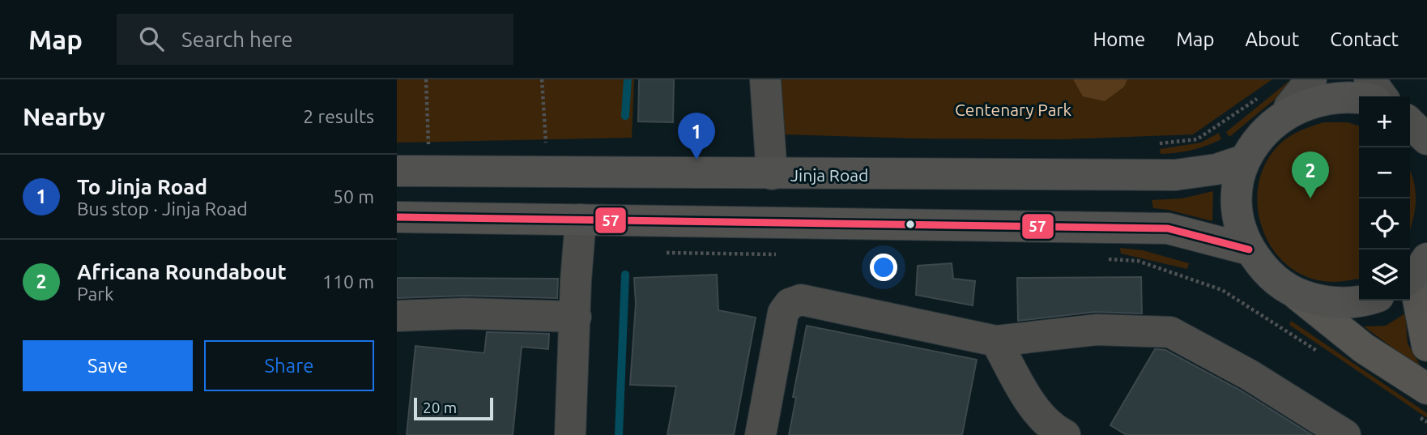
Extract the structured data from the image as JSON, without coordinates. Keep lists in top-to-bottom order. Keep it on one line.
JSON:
{"streets":{"highway":["Jinja Road"]},"parks":["Centenary Park"],"lines":["transit line 57"],"scale_bar":"20 m","page":{"header":"Map","search":"Search here","nav":["Home","Map","About","Contact"],"heading":["Nearby","2 results"],"map_buttons":["+","−"],"pins":["1","2"],"list":[{"mark":"1","name":"To Jinja Road","note":"Bus stop · Jinja Road","value":"50 m"},{"mark":"2","name":"Africana Roundabout","note":"Park","value":"110 m"}],"buttons":["Save","Share"],"scale":"20 m"}}
